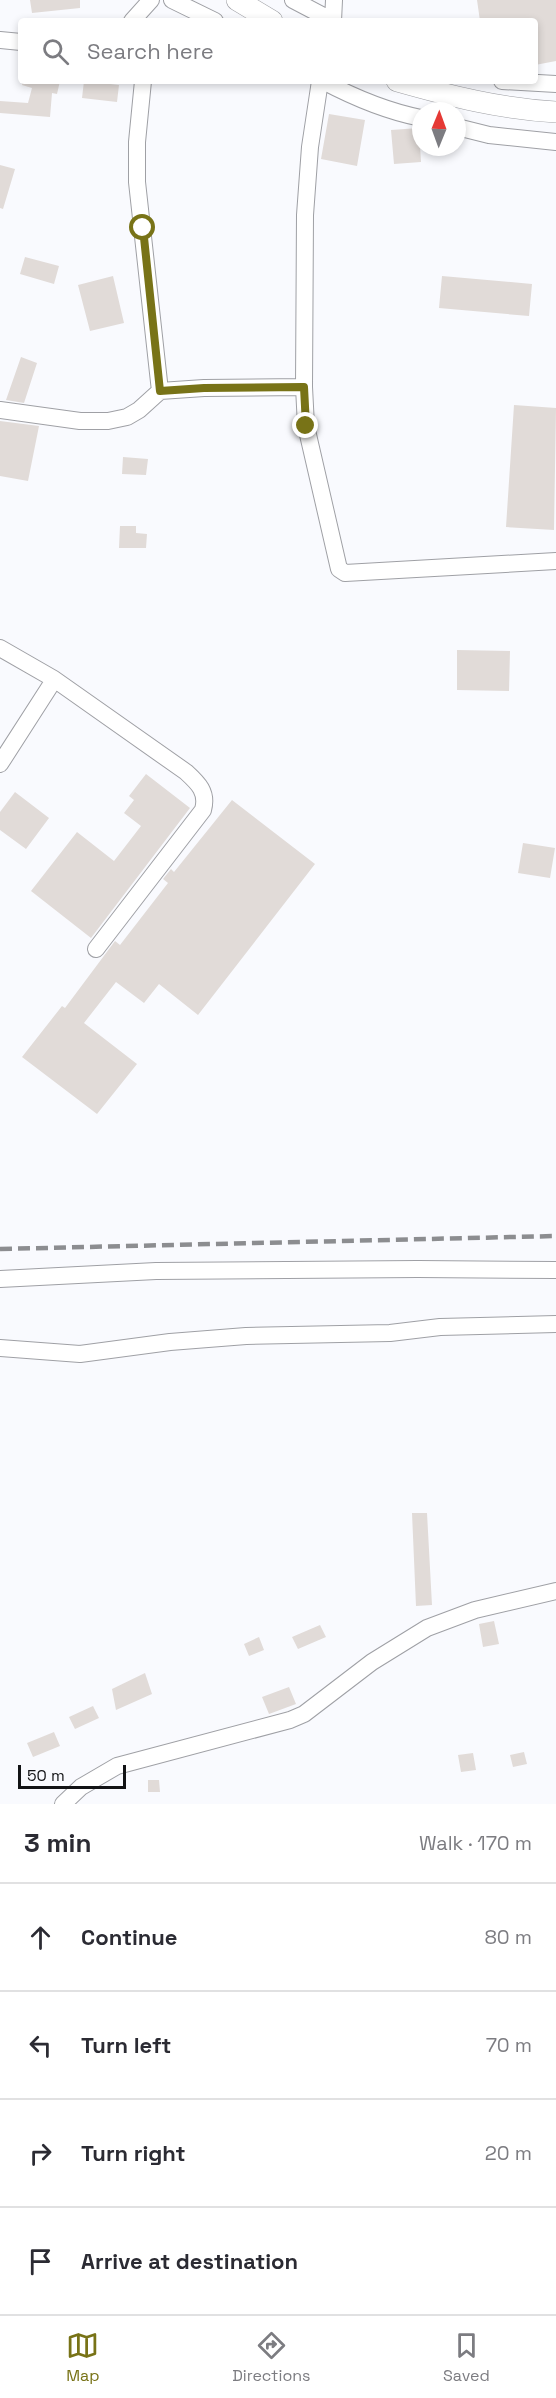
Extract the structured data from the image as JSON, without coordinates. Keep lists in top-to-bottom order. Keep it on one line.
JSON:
{"scale_bar":"50 m","north":"top","page":{"search":"Search here","scale":"50 m","heading":["3 min","Walk · 170 m"],"list":[["Continue","80 m"],["Turn left","70 m"],["Turn right","20 m"],"Arrive at destination"],"nav":["Map","Directions","Saved"]}}
